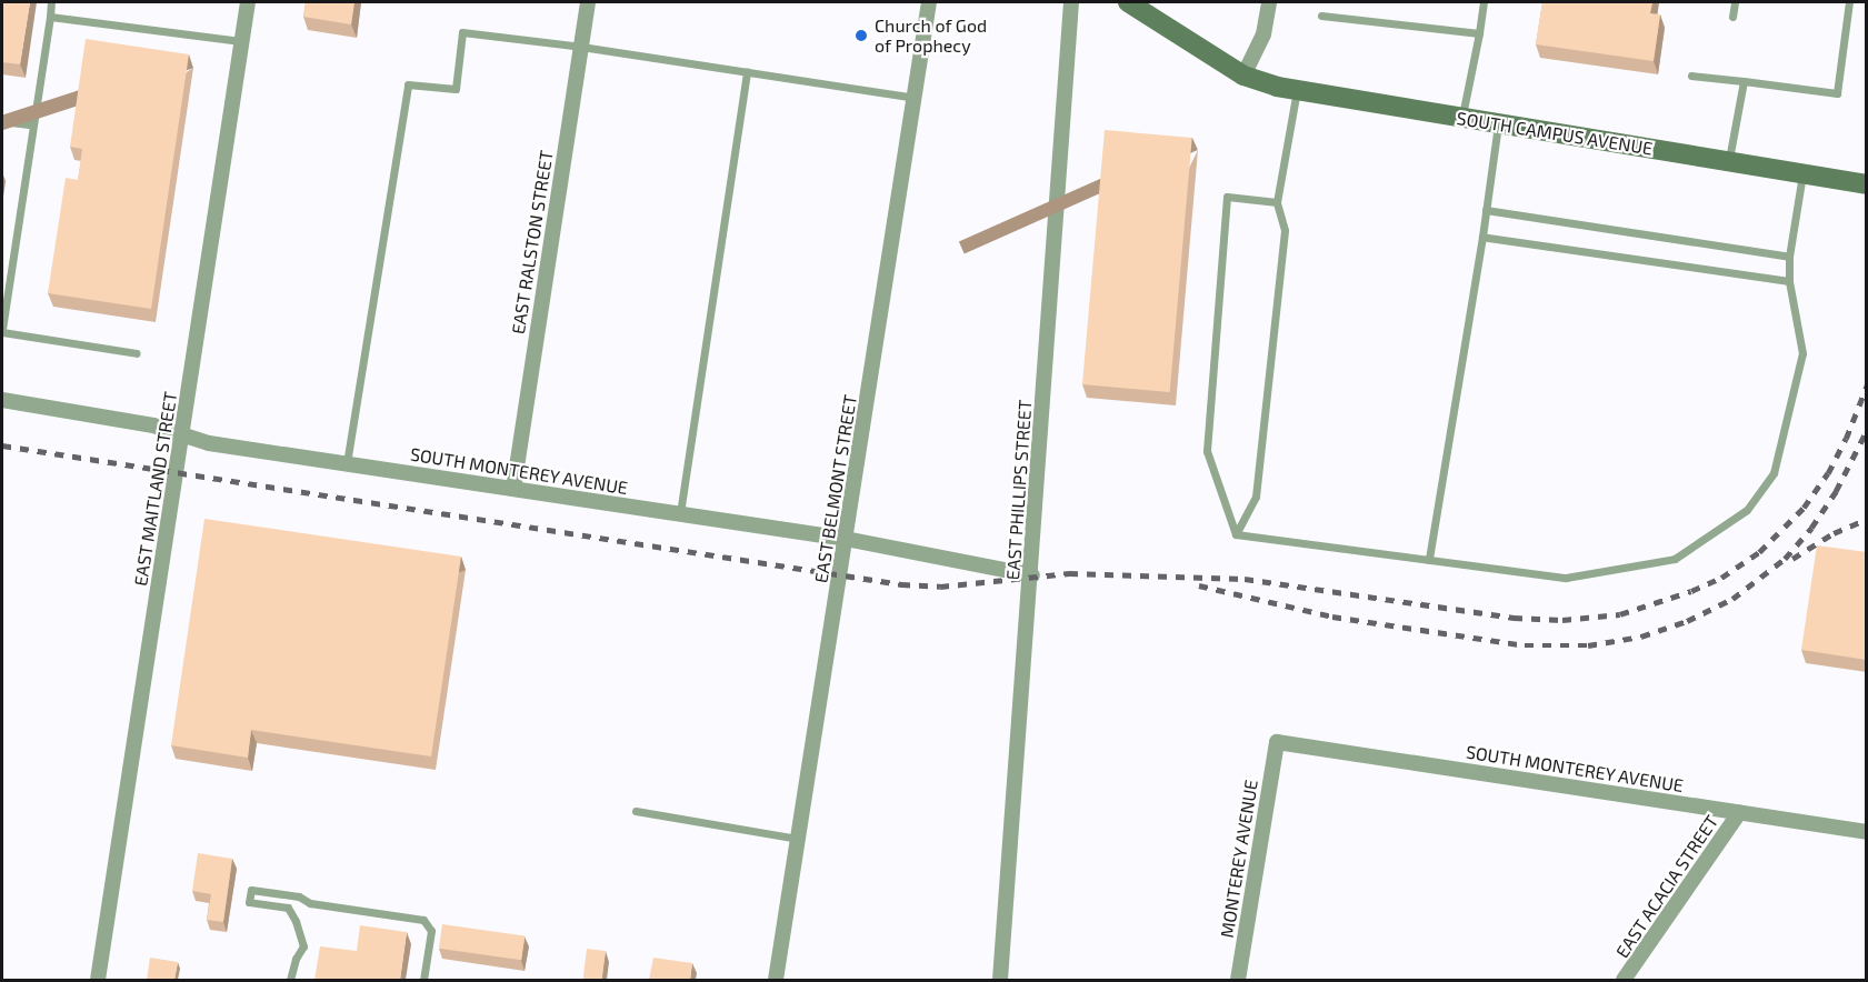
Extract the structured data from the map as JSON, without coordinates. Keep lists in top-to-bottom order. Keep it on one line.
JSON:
{"streets":{"street":["SOUTH CAMPUS AVENUE","EAST RALSTON STREET","SOUTH MONTEREY AVENUE","EAST MAITLAND STREET","EAST BELMONT STREET","EAST PHILLIPS STREET","MONTEREY AVENUE","EAST ACACIA STREET"]},"crossings":[["EAST RALSTON STREET","SOUTH MONTEREY AVENUE"],["SOUTH MONTEREY AVENUE","EAST MAITLAND STREET"],["SOUTH MONTEREY AVENUE","EAST BELMONT STREET"],["SOUTH MONTEREY AVENUE","EAST PHILLIPS STREET"],["SOUTH MONTEREY AVENUE","MONTEREY AVENUE"],["SOUTH MONTEREY AVENUE","EAST ACACIA STREET"]],"places":["Church of God of Prophecy"]}
